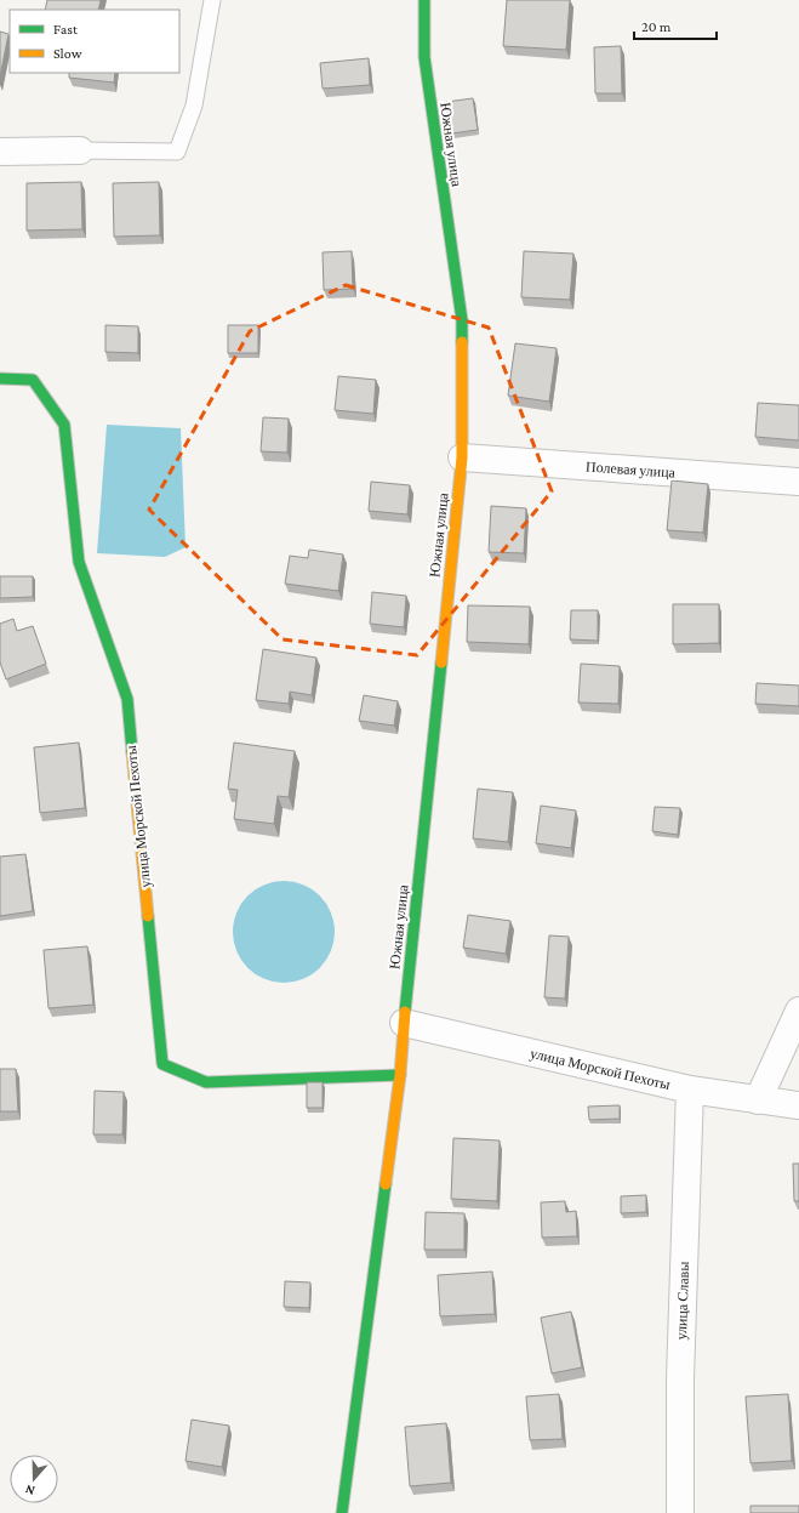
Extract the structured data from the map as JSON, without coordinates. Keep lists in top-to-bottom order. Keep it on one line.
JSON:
{"streets":{"street":["Южная улица","Полевая улица","улица Морской Пехоты","улица Славы"]},"crossings":[["Южная улица","Полевая улица"],["Южная улица","улица Морской Пехоты"],["улица Морской Пехоты","улица Славы"]],"legend":["Fast","Slow"],"scale_bar":"20 m","north":"bottom"}
